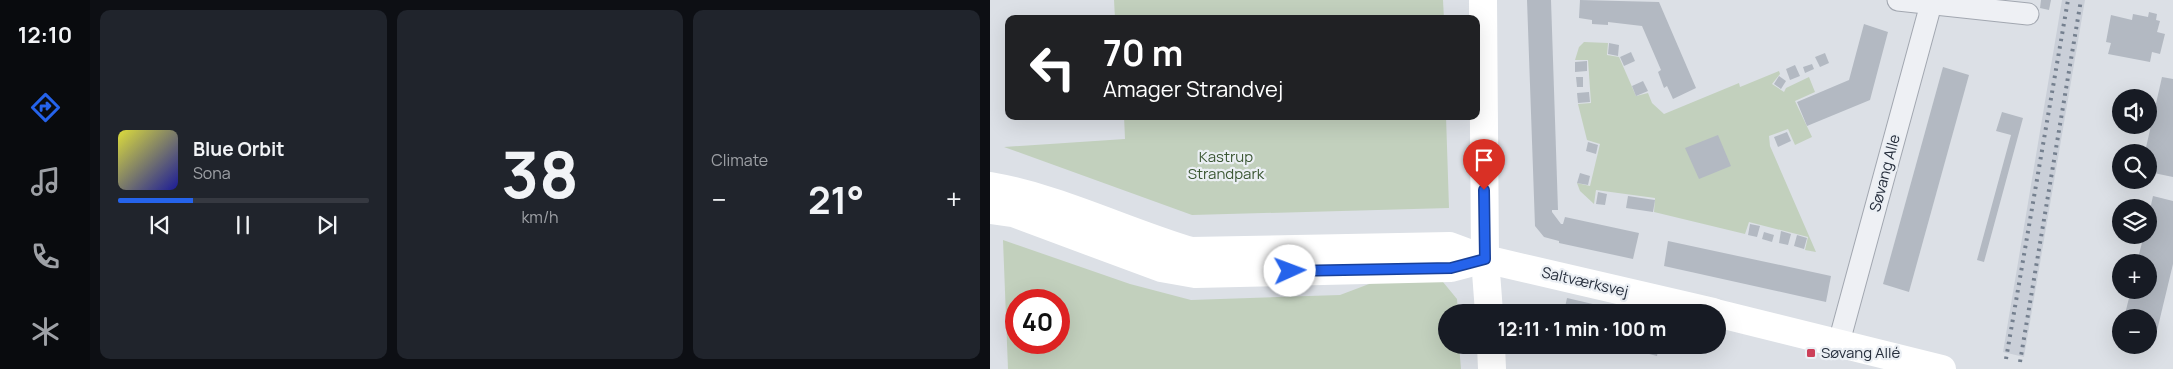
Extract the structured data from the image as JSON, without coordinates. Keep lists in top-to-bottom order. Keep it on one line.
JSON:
{"streets":{"street":["Søvang Alle","Saltværksvej"]},"crossings":[["Søvang Alle","Saltværksvej"]],"parks":["Kastrup Strandpark"],"places":{"transit":["Søvang Allé"]},"page":{"tabs":"12:10","tile":[["38","km/h"],"Climate"],"turn":["70 m","Amager Strandvej"],"map_buttons":["+","−"],"song":["Blue Orbit","Sona"],"heat":["−","21°","+"],"limit":"40","trip":"12:11 · 1 min · 100 m"}}
